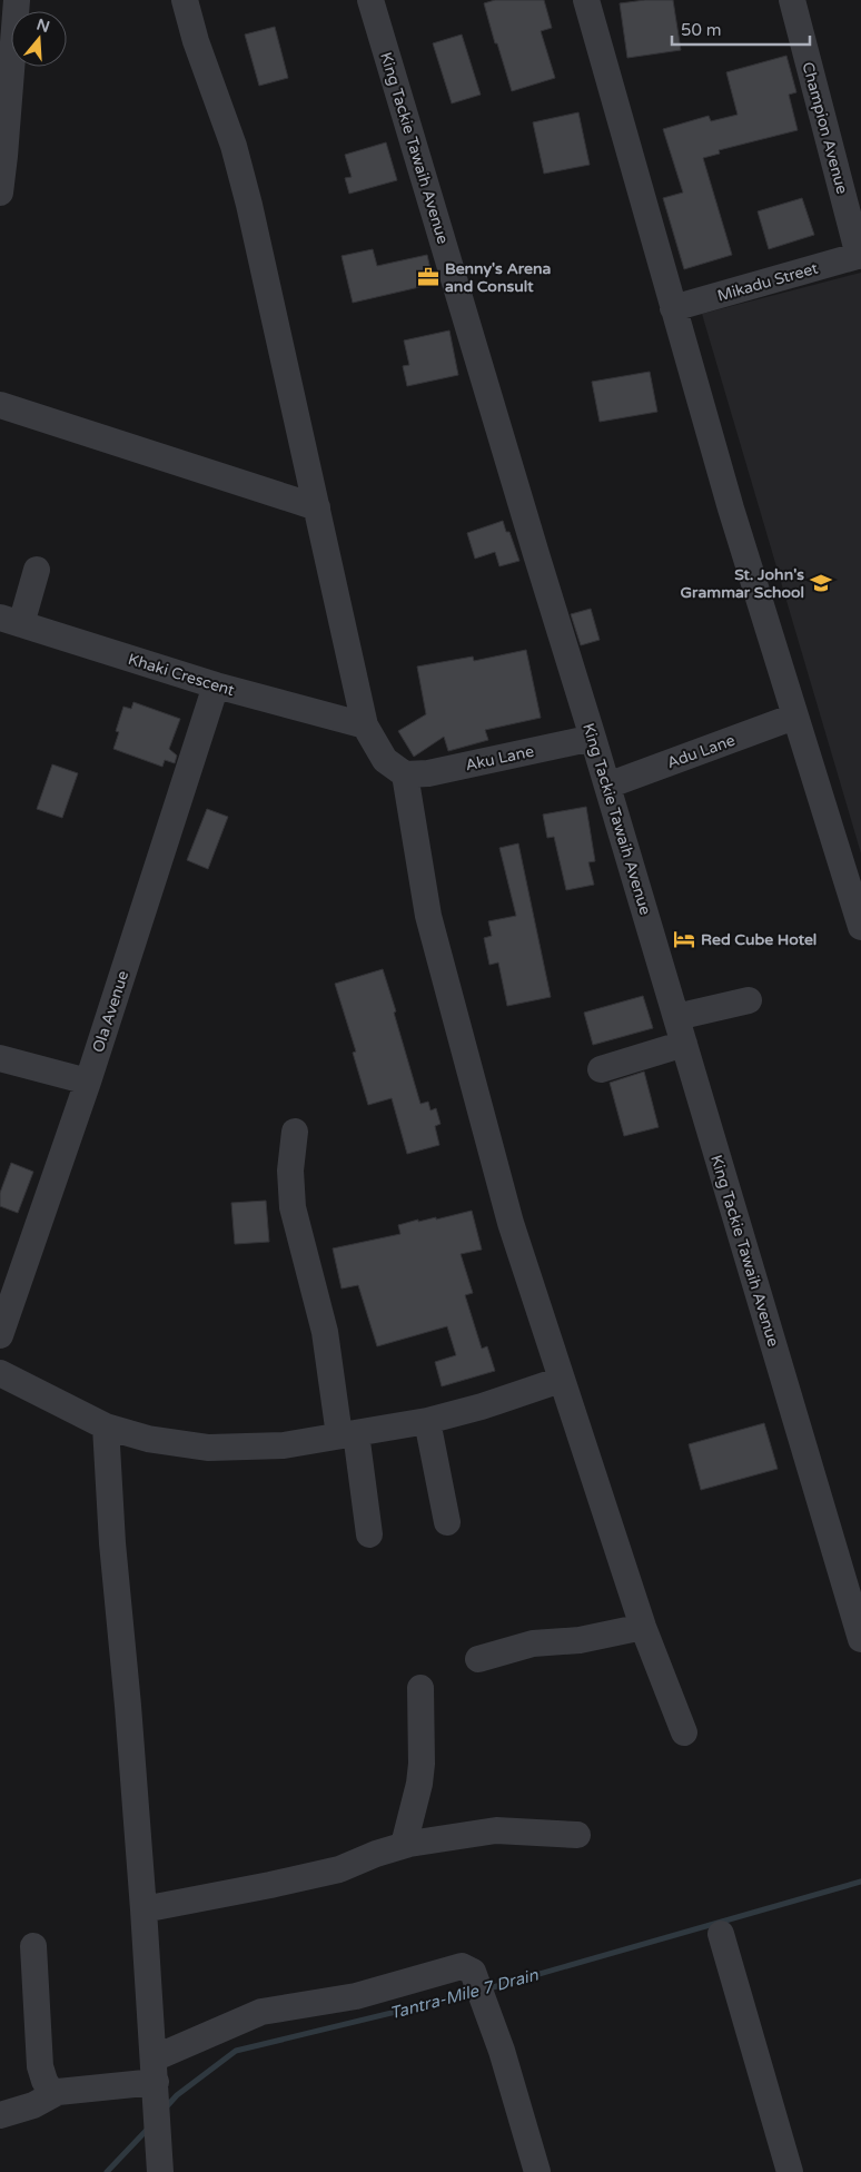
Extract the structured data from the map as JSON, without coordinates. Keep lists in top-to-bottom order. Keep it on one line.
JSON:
{"streets":{"street":["Champion Avenue","King Tackie Tawaih Avenue","Mikadu Street","Khaki Crescent","Adu Lane","Aku Lane","Ola Avenue"]},"crossings":[["Champion Avenue","Mikadu Street"],["King Tackie Tawaih Avenue","Adu Lane"],["King Tackie Tawaih Avenue","Aku Lane"],["Khaki Crescent","Ola Avenue"]],"water":["Tantra-Mile 7 Drain"],"places":{"office":["Benny's Arena and Consult"],"school or university":["St. John's Grammar School"],"hotel":["Red Cube Hotel"]},"scale_bar":"50 m","north":"top"}
